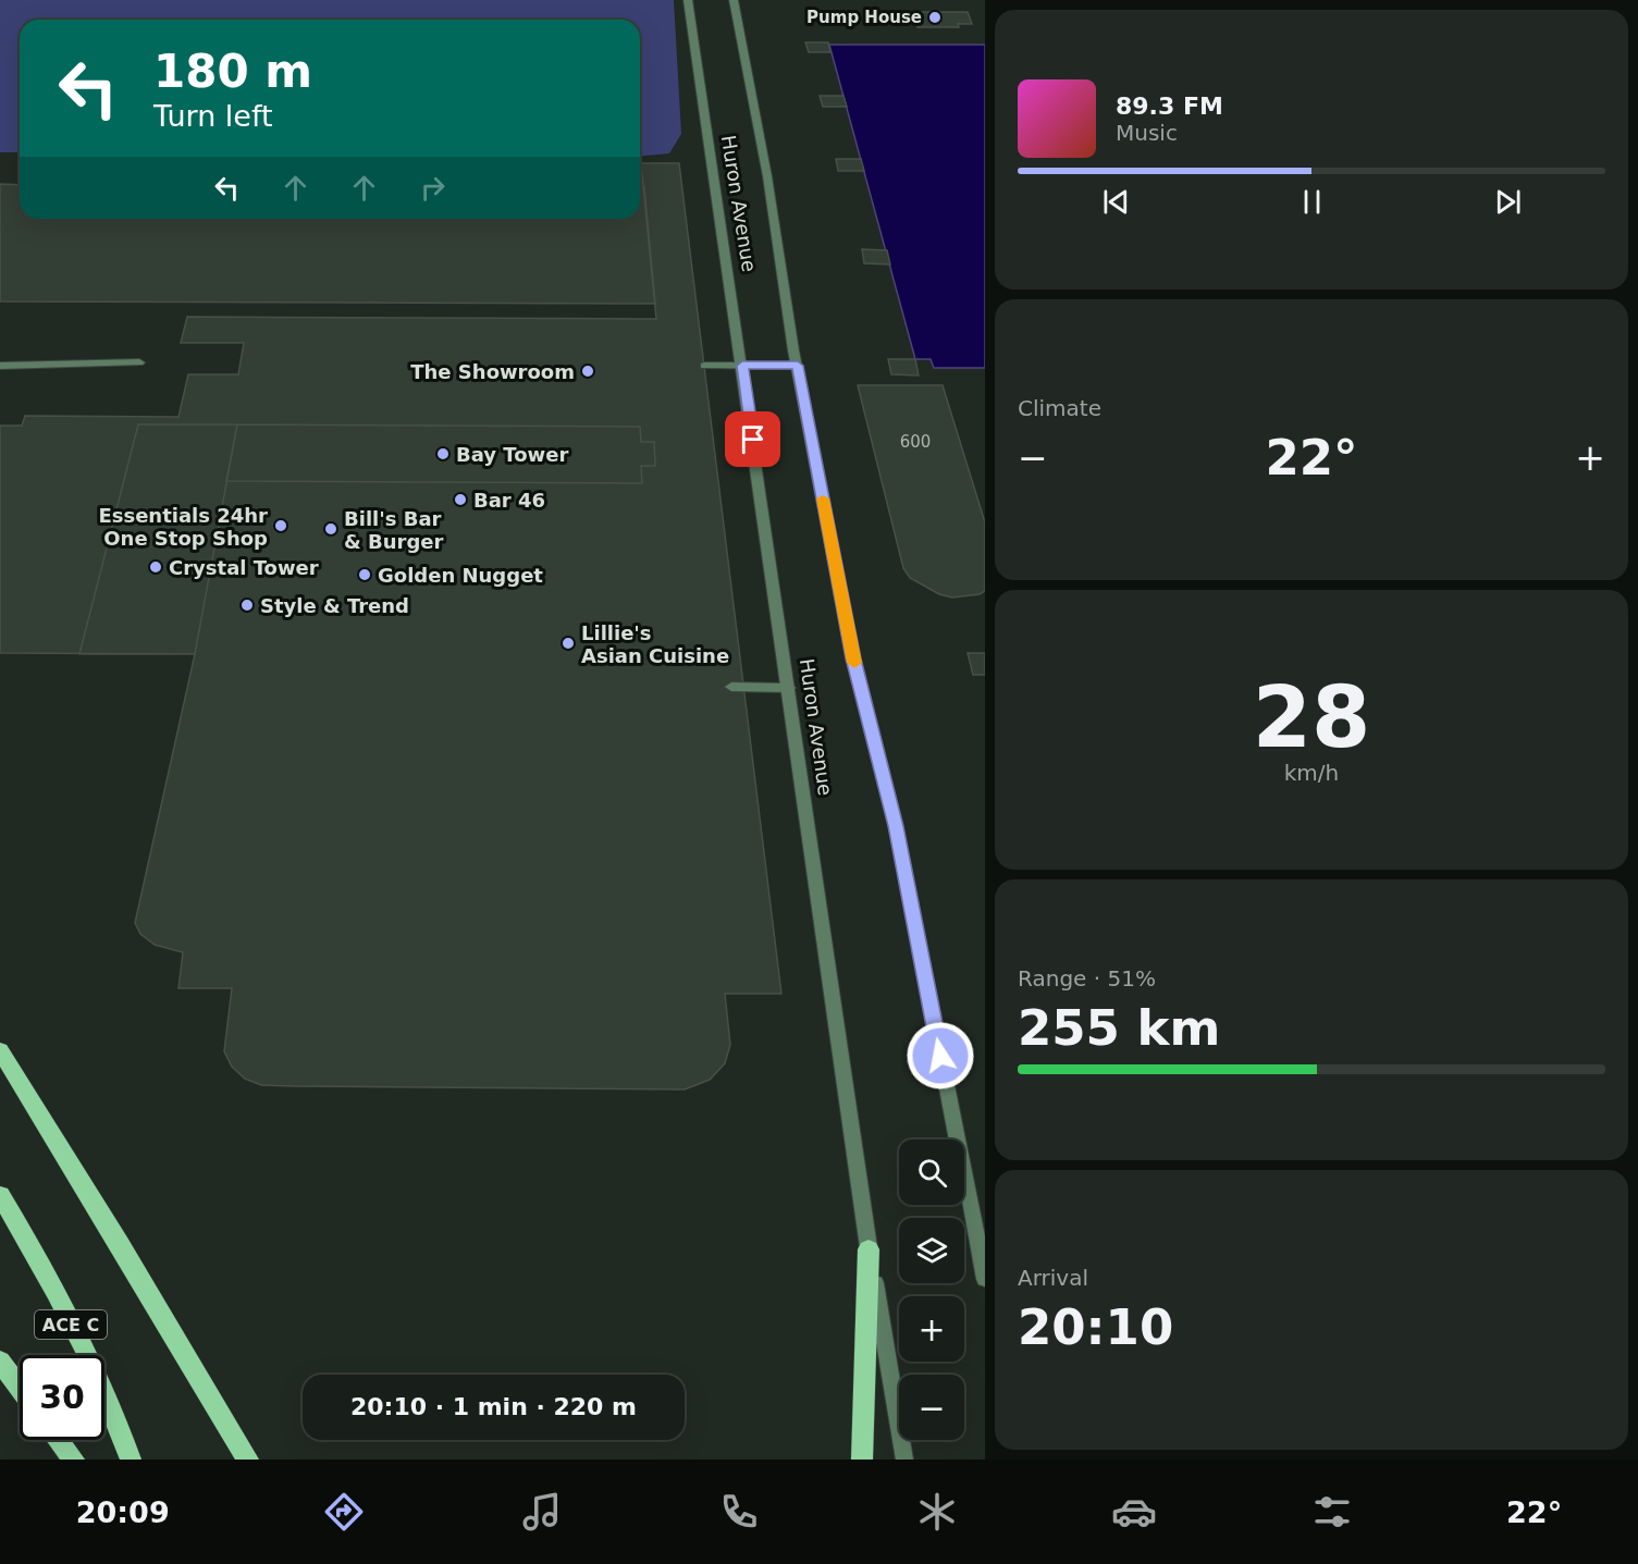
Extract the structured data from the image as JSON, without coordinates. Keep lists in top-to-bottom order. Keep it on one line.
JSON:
{"streets":{"main road":["ACE C"],"street":["Huron Avenue"]},"places":["Pump House","The Showroom","Bay Tower","Bar 46","Essentials 24hr One Stop Shop","Bill's Bar & Burger","Crystal Tower","Golden Nugget","Style & Trend","Lillie's Asian Cuisine"],"house_numbers":["600"],"page":{"turn":["180 m","Turn left"],"song":["89.3 FM","Music"],"tile":["Climate",["28","km/h"],["Range · 51%","255 km"],["Arrival","20:10"]],"heat":["−","22°","+"],"map_buttons":["+","−"],"limit":"30","trip":"20:10 · 1 min · 220 m","tabs":["20:09","22°"]}}
